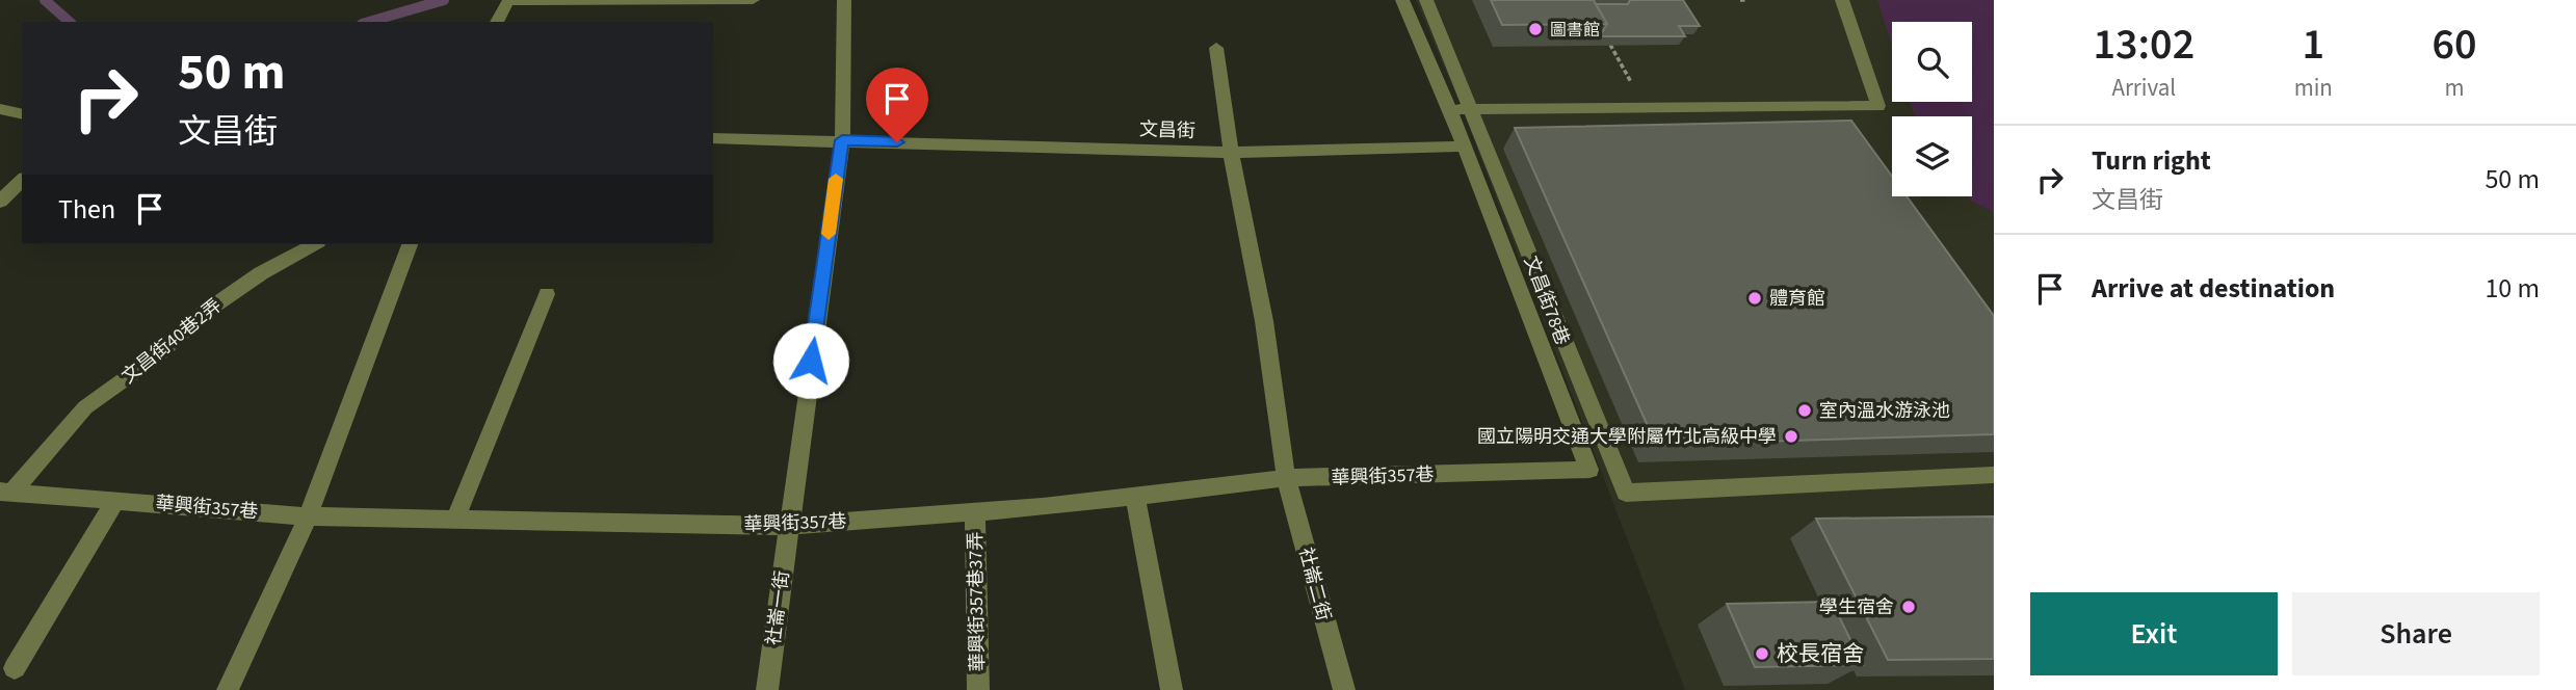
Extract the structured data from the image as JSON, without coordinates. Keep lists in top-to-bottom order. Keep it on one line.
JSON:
{"streets":{"street":["文昌街","文昌街78巷","文昌街40巷2弄","華興街357巷","社崙二街","華興街357巷37弄","社崙一街"]},"crossings":[["文昌街","文昌街78巷"],["文昌街","社崙二街"],["文昌街","社崙一街"],["文昌街78巷","華興街357巷"],["文昌街40巷2弄","華興街357巷"],["華興街357巷","社崙二街"],["華興街357巷","華興街357巷37弄"],["華興街357巷","社崙一街"]],"places":["圖書館","體育館","室內溫水游泳池","國立陽明交通大學附屬竹北高級中學","學生宿舍","校長宿舍"],"page":{"eta":["13:02","Arrival","1","min","60","m"],"turn":["50 m","文昌街"],"list":[{"name":"Turn right","note":"文昌街","value":"50 m"},{"name":"Arrive at destination","value":"10 m"}],"then":"Then","buttons":["Exit","Share"]}}
